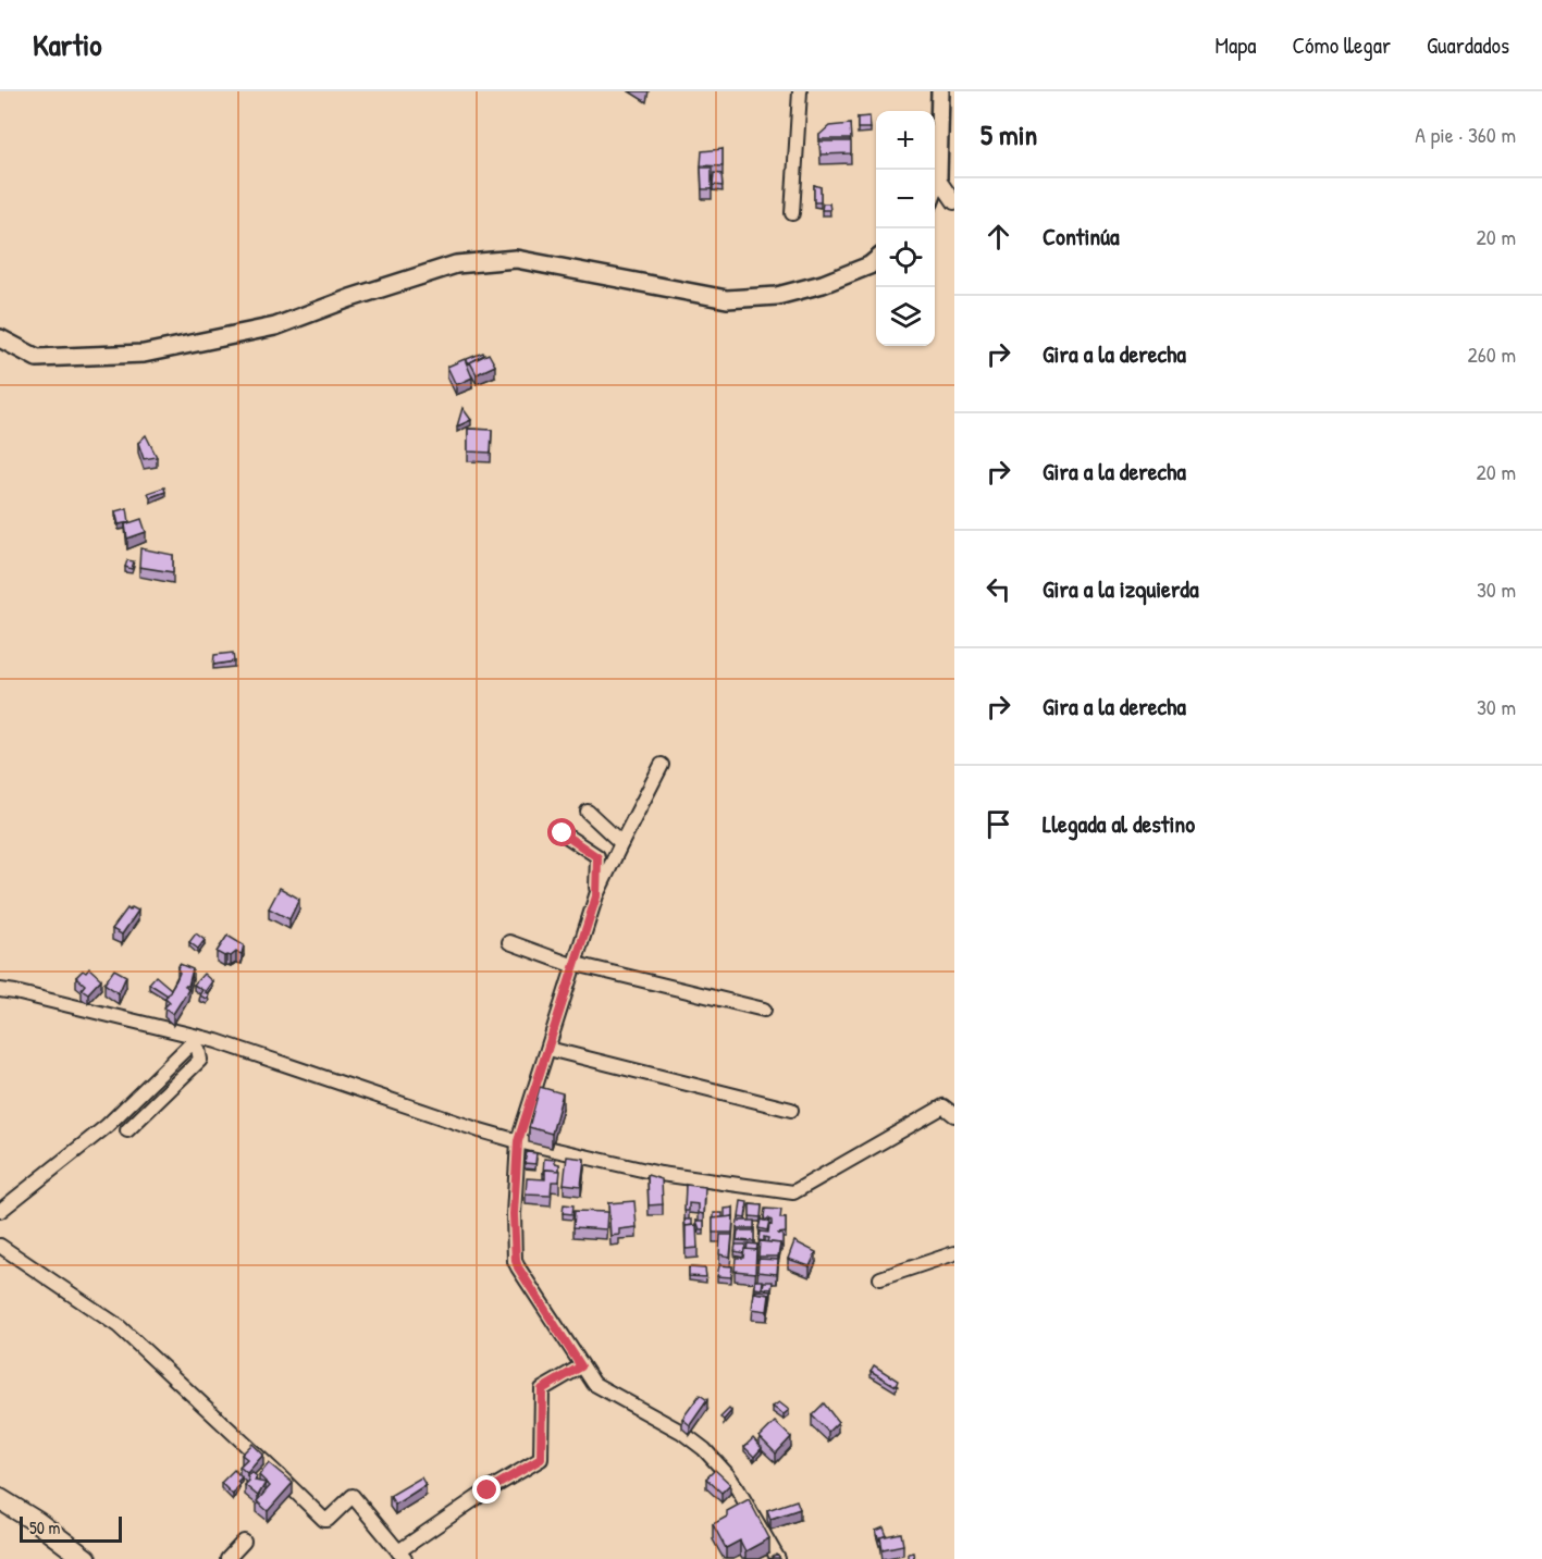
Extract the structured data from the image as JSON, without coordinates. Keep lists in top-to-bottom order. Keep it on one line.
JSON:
{"scale_bar":"50 m","page":{"header":"Kartio","nav":["Mapa","Cómo llegar","Guardados"],"heading":["5 min","A pie · 360 m"],"map_buttons":["+","−"],"list":[["Continúa","20 m"],["Gira a la derecha","260 m"],["Gira a la derecha","20 m"],["Gira a la izquierda","30 m"],["Gira a la derecha","30 m"],"Llegada al destino"],"scale":"50 m"}}
